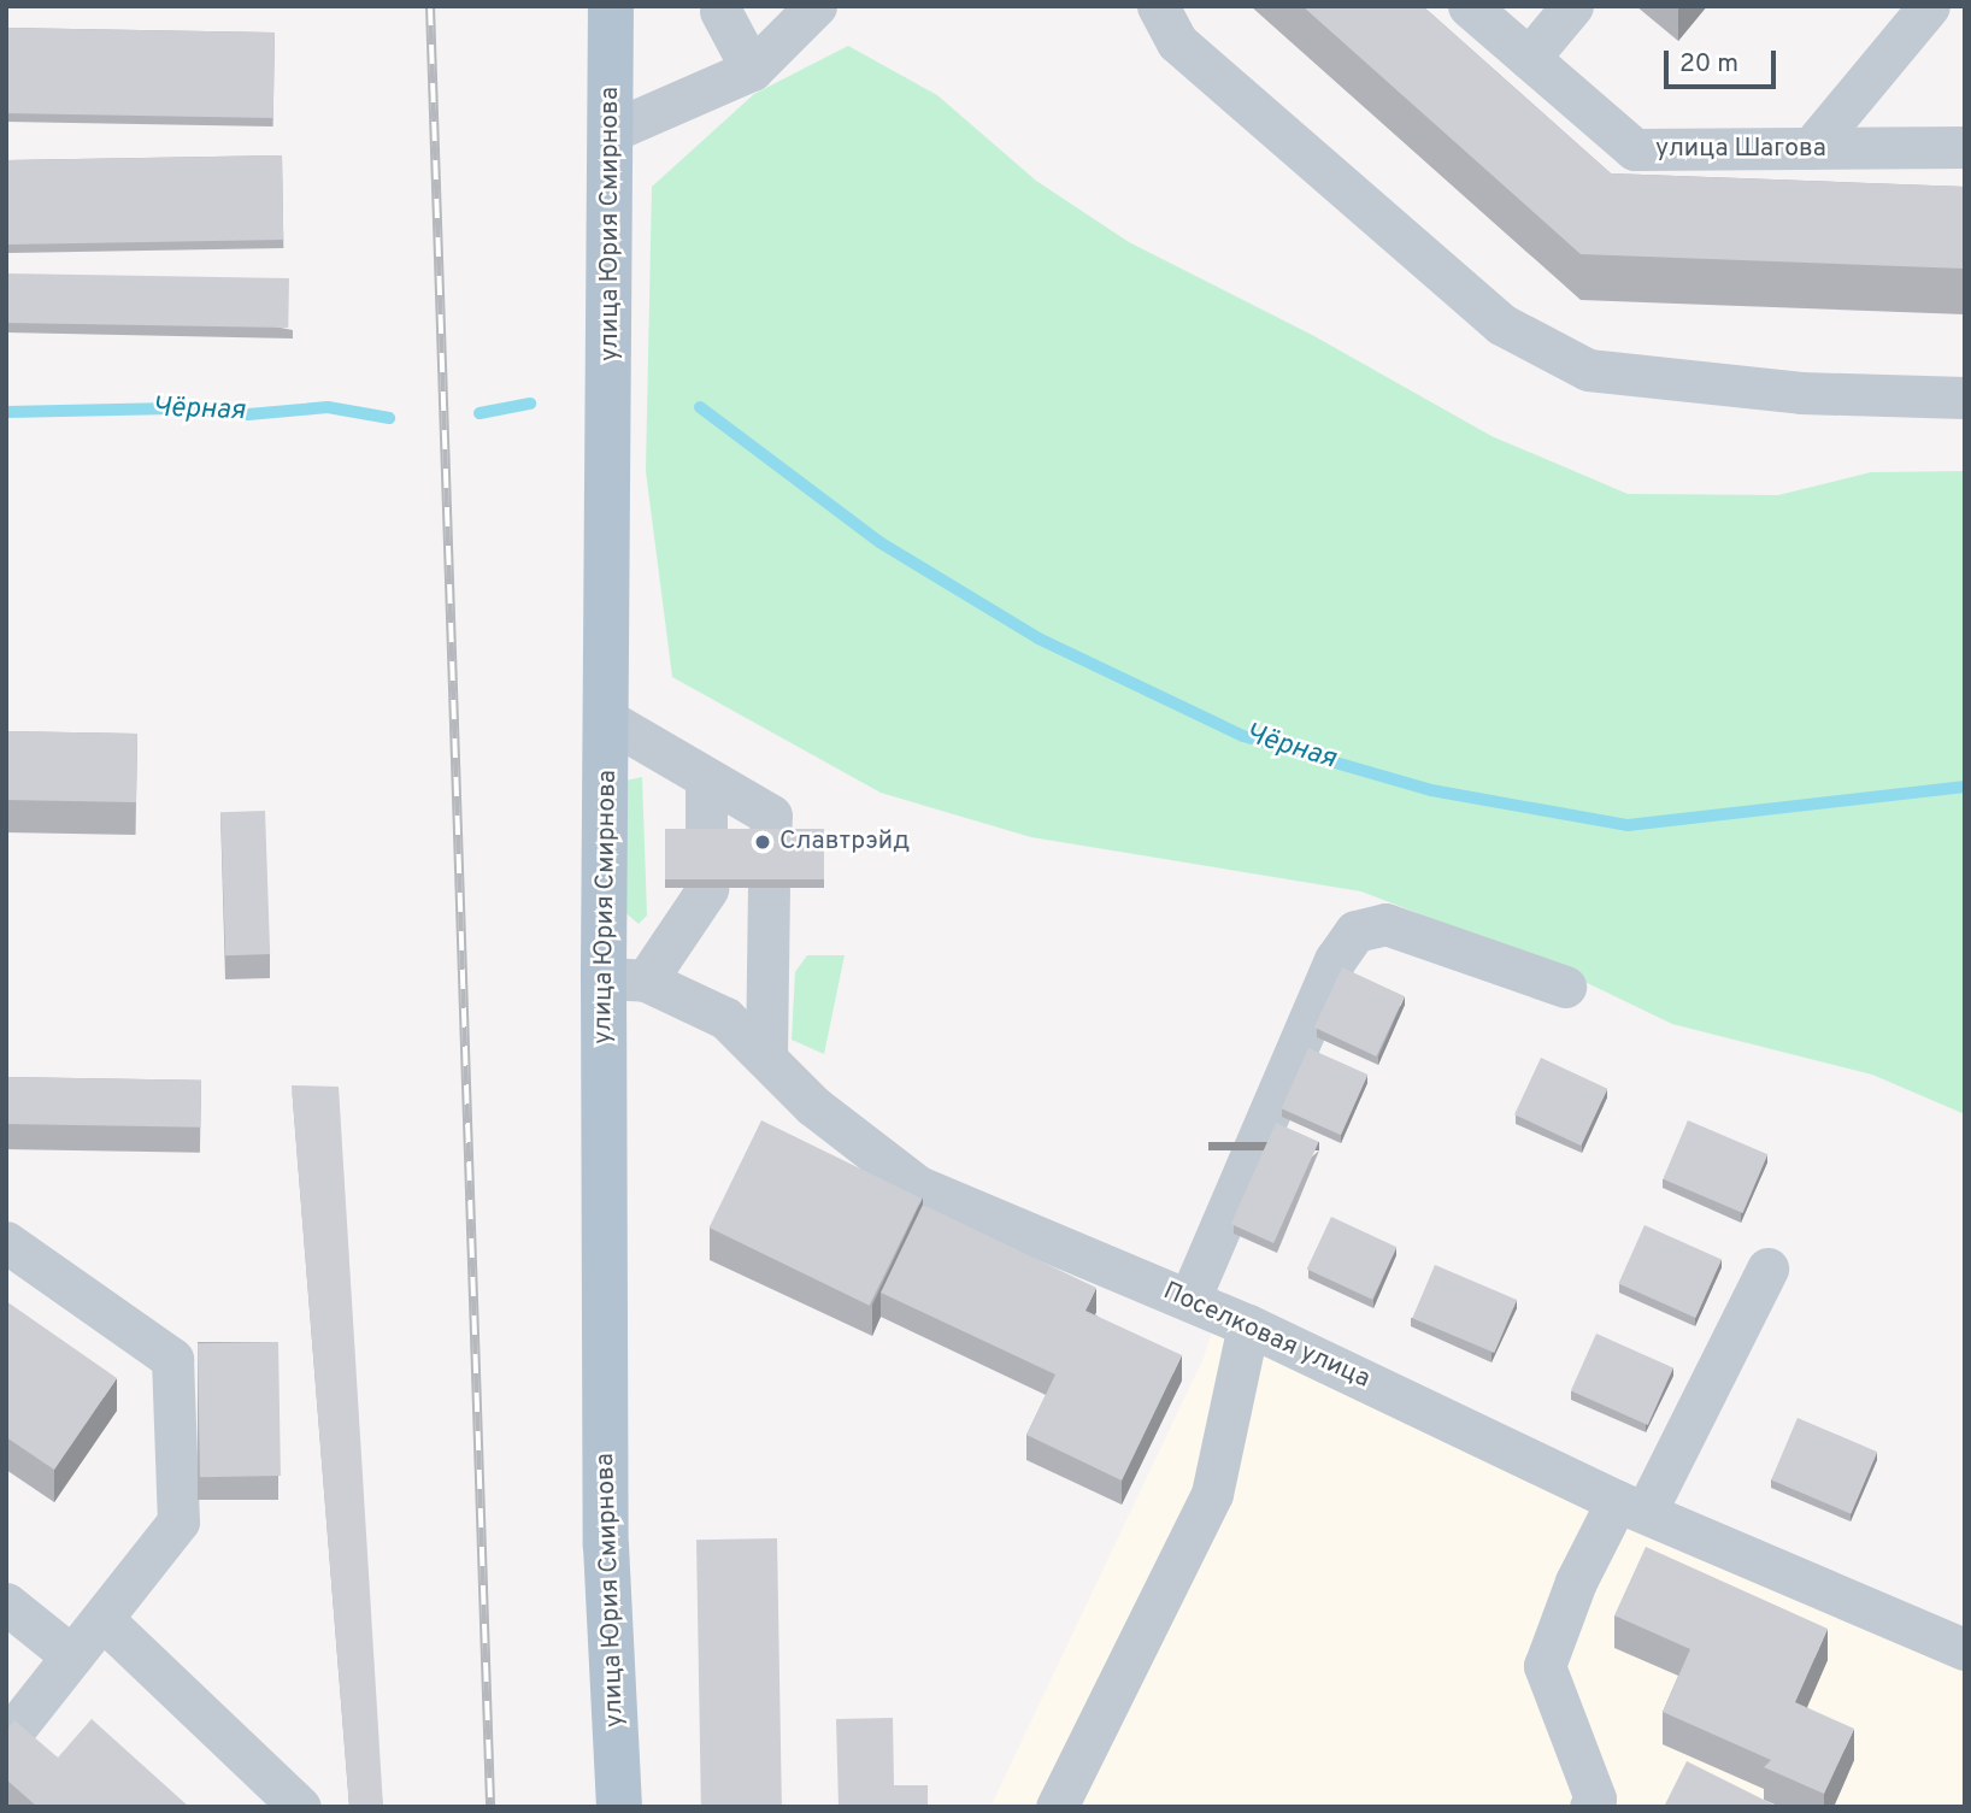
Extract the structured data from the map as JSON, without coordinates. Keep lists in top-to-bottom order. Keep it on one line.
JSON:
{"streets":{"main road":["улица Юрия Смирнова"],"street":["улица Шагова","Поселковая улица"]},"crossings":[["улица Юрия Смирнова","Поселковая улица"]],"water":["Чёрная"],"places":["Славтрэйд"],"scale_bar":"20 m"}
